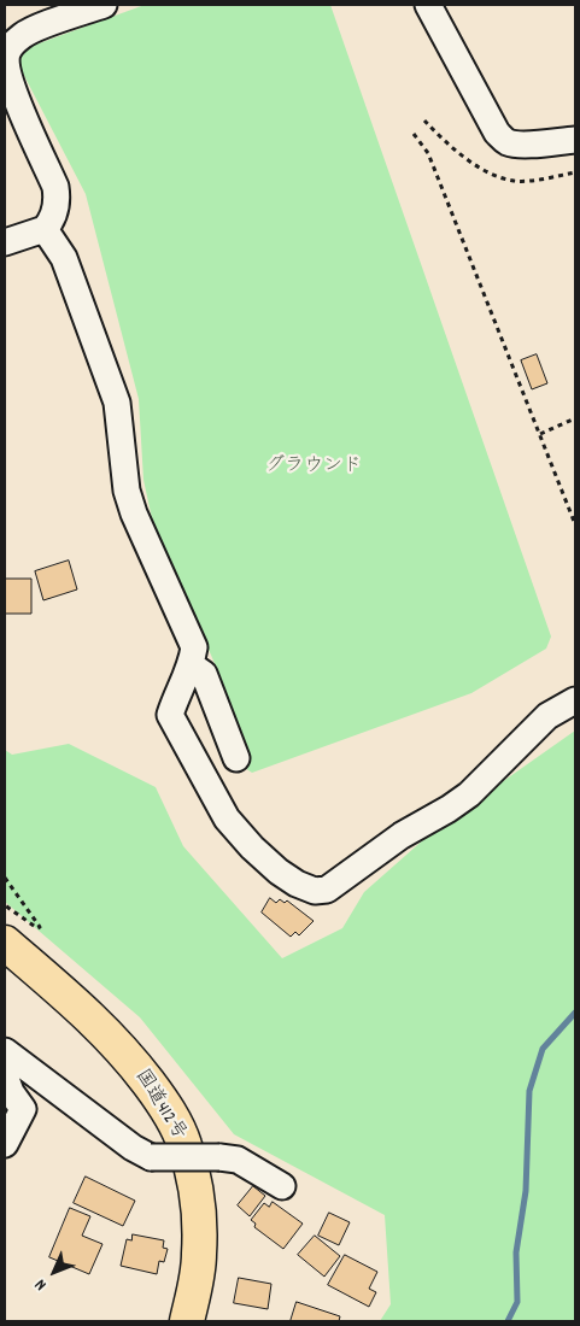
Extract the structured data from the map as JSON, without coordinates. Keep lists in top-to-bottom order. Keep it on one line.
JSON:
{"streets":{"highway":["国道412号"]},"parks":["グラウンド"],"north":"bottom left"}
